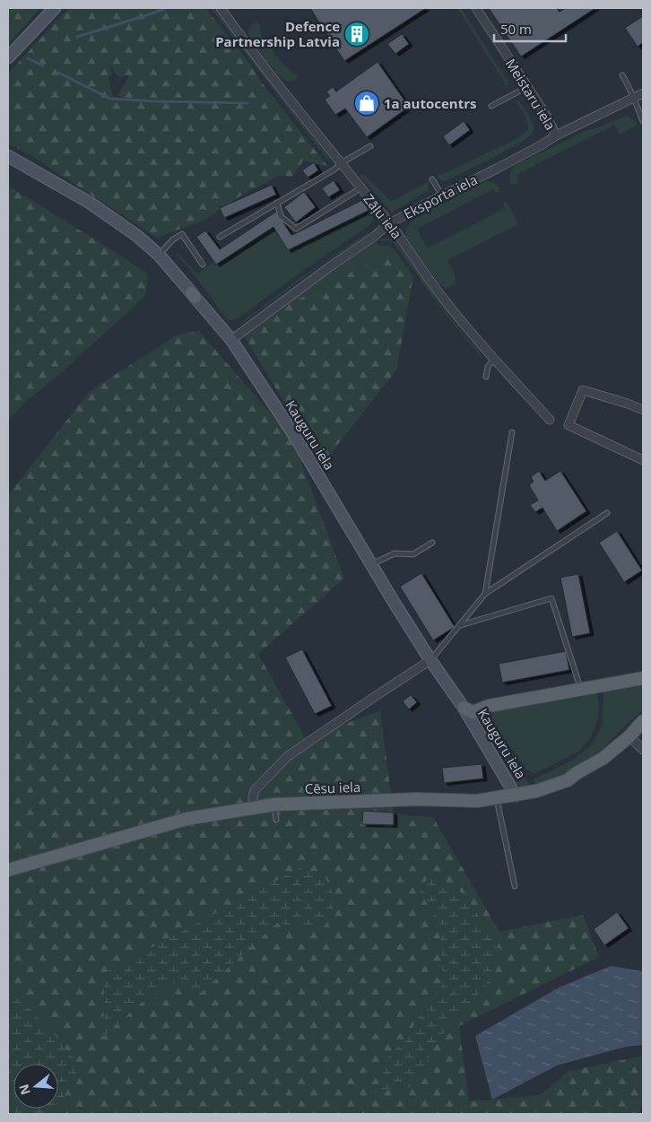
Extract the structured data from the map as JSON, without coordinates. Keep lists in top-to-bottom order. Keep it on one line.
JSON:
{"streets":{"main road":["Kauguru iela","Cēsu iela"],"street":["Meistaru iela","Eksporta iela","Zāļu iela"]},"crossings":[["Meistaru iela","Eksporta iela"],["Eksporta iela","Zāļu iela"],["Eksporta iela","Kauguru iela"],["Kauguru iela","Cēsu iela"]],"places":{"building":["Defence Partnership Latvia"],"shop":["1a autocentrs"]},"scale_bar":"50 m","north":"left"}
